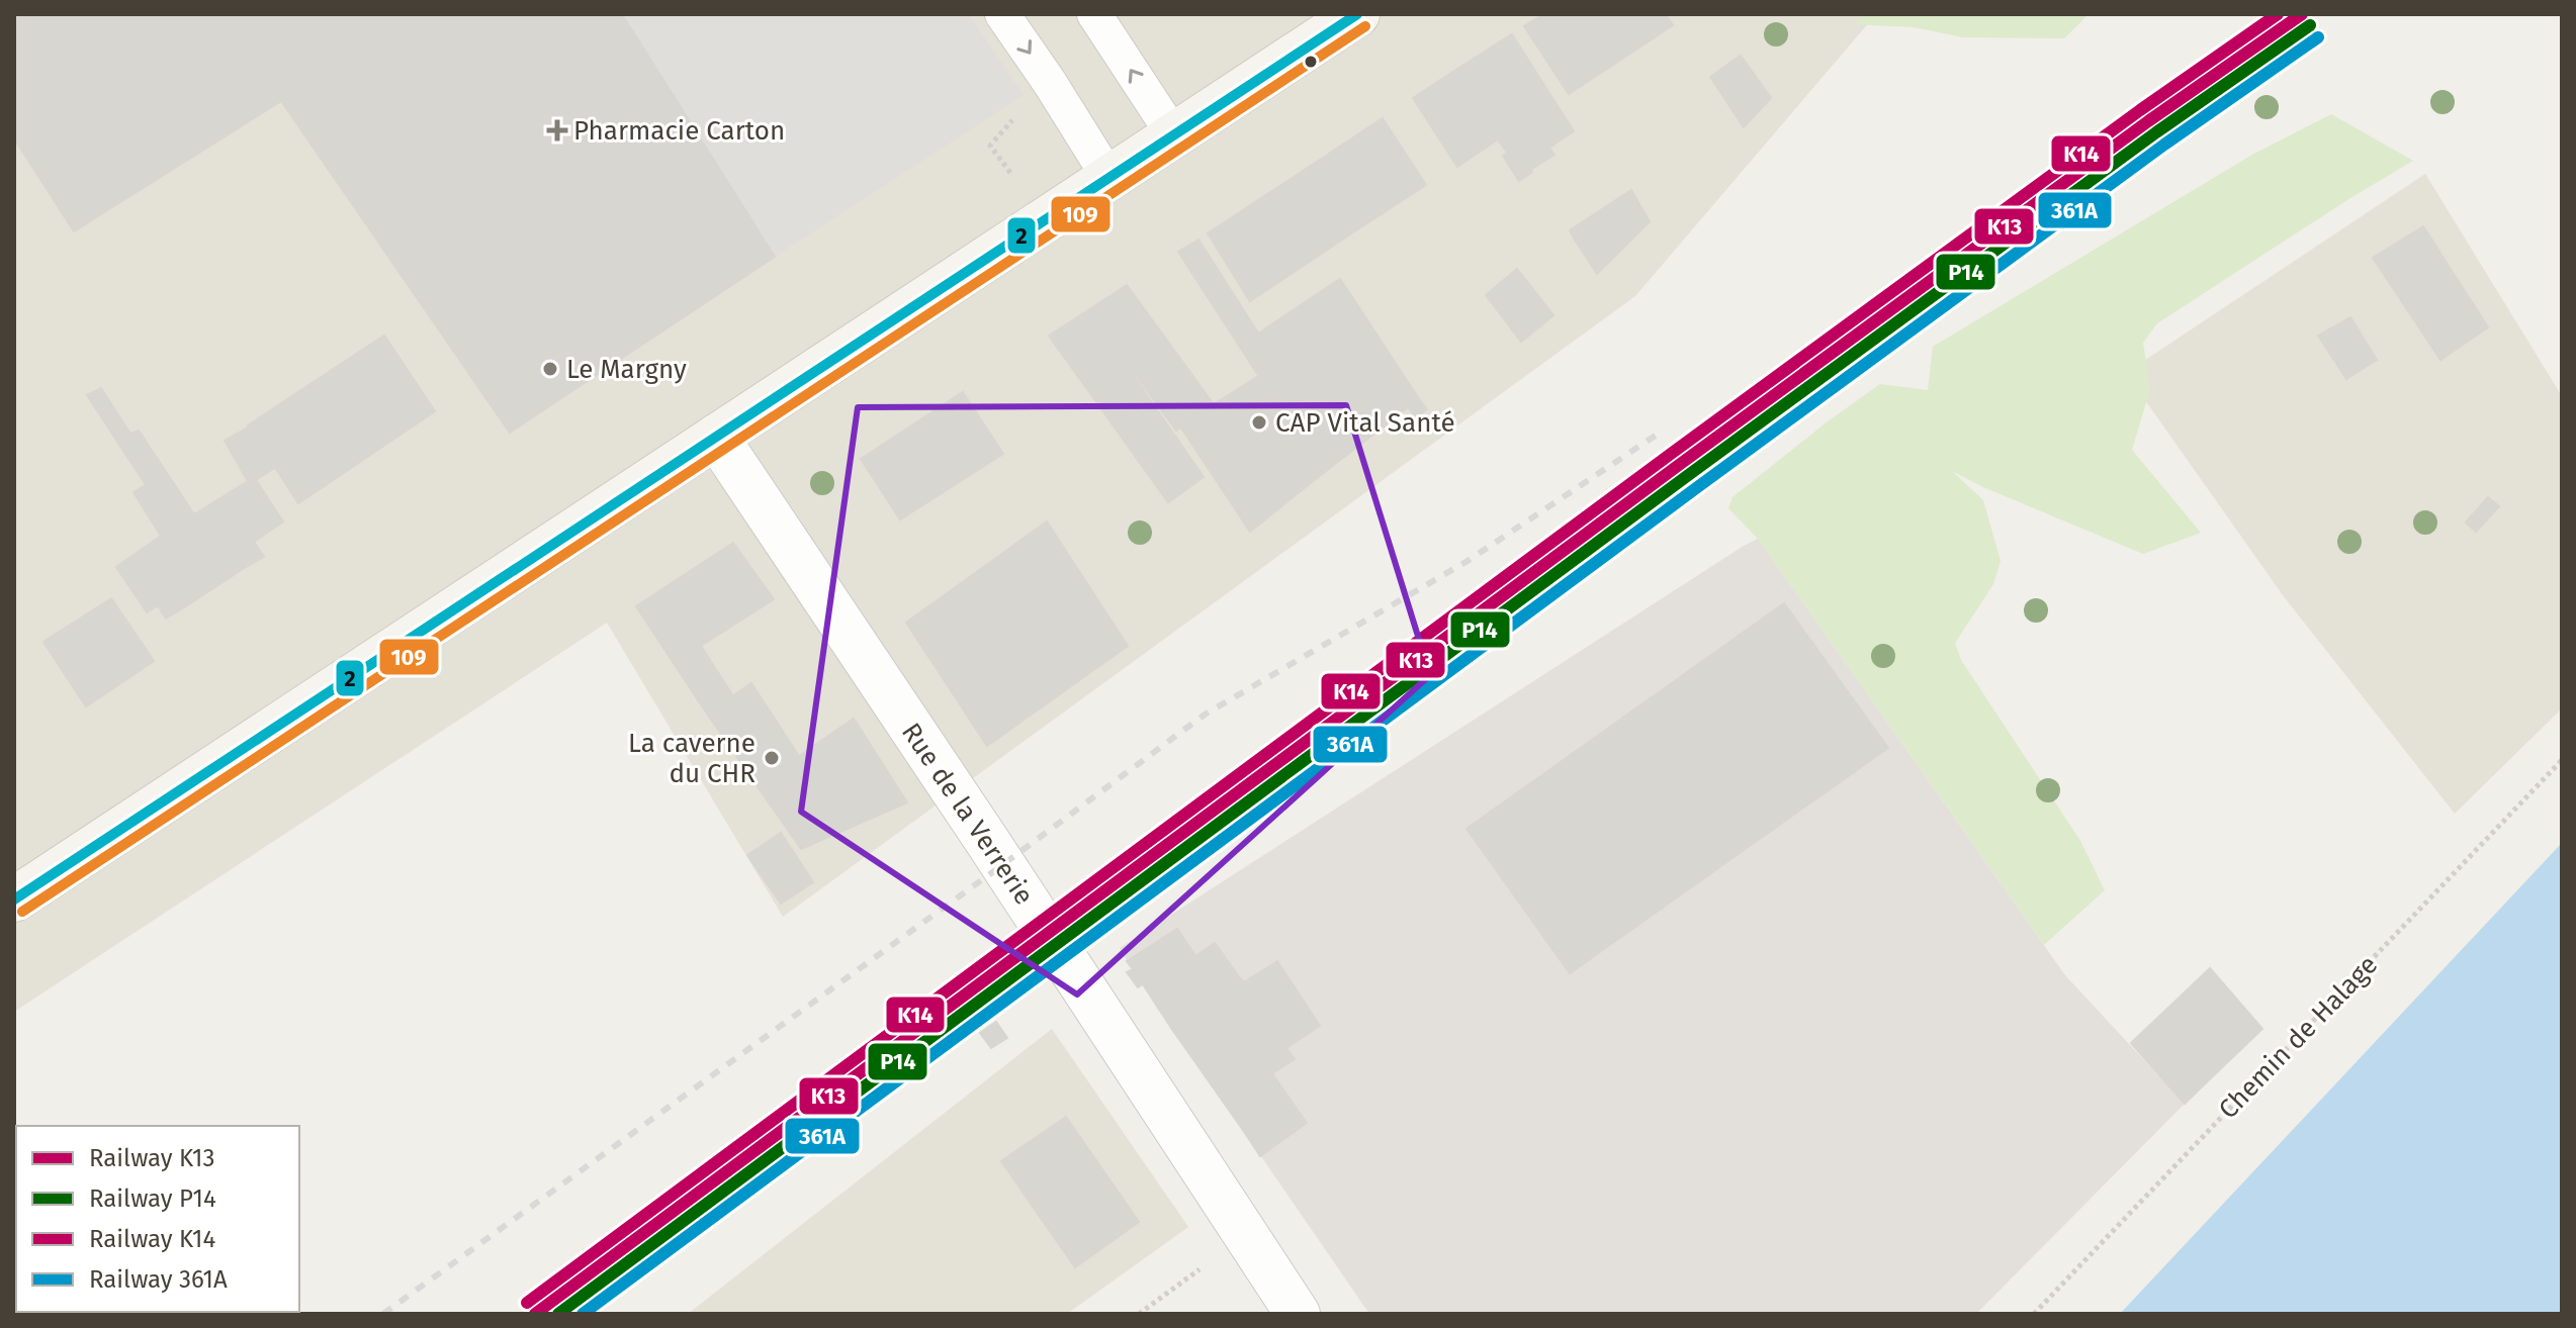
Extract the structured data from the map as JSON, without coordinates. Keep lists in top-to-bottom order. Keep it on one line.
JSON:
{"streets":{"street":["Rue de la Verrerie"],"path":["Chemin de Halage"]},"places":{"health":["Pharmacie Carton"],"other":["Le Margny","CAP Vital Santé","La caverne du CHR"]},"lines":["rail line K13","rail line K14","transit line 2","rail line P14","transit line 109","rail line 361A"],"legend":["Railway K13","Railway P14","Railway K14","Railway 361A"]}
